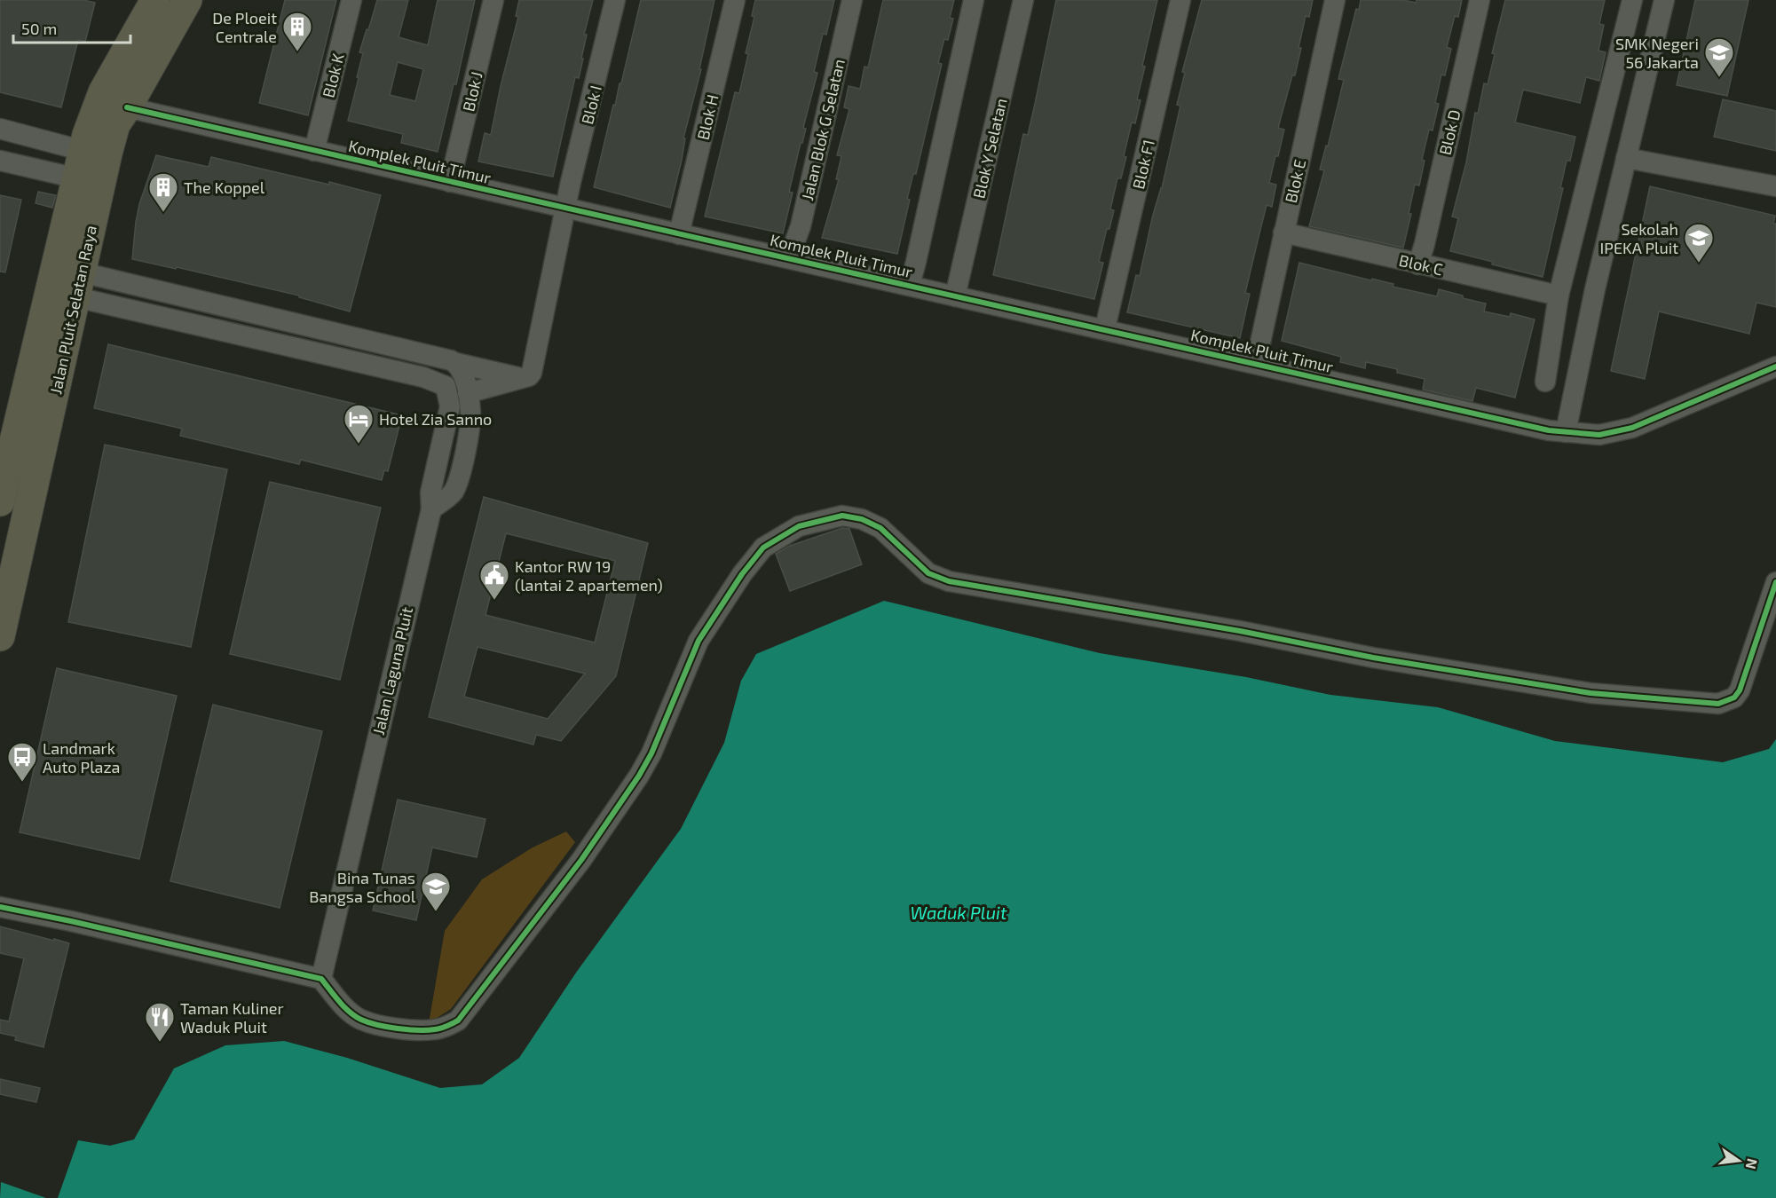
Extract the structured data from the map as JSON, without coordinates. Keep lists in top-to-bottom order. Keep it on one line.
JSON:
{"streets":{"highway":["Jalan Pluit Selatan Raya"],"street":["Blok K","Blok J","Blok I","Blok H","Jalan Blok G Selatan","Blok D","Blok Y Selatan","Komplek Pluit Timur","Blok F1","Blok E","Blok C","Jalan Laguna Pluit"]},"crossings":[["Blok K","Komplek Pluit Timur"],["Blok J","Komplek Pluit Timur"],["Blok I","Komplek Pluit Timur"],["Blok H","Komplek Pluit Timur"],["Jalan Blok G Selatan","Komplek Pluit Timur"],["Blok D","Blok C"],["Blok Y Selatan","Komplek Pluit Timur"],["Komplek Pluit Timur","Blok F1"],["Komplek Pluit Timur","Blok E"],["Komplek Pluit Timur","Jalan Pluit Selatan Raya"],["Blok E","Blok C"]],"water":["Waduk Pluit"],"places":{"building":["De Ploeit Centrale","The Koppel"],"school or university":["SMK Negeri 56 Jakarta","Sekolah IPEKA Pluit","Bina Tunas Bangsa School"],"hotel":["Hotel Zia Sanno"],"public building":["Kantor RW 19 (lantai 2 apartemen)"],"bus stop":["Landmark Auto Plaza"],"restaurant":["Taman Kuliner Waduk Pluit"]},"scale_bar":"50 m","north":"right"}
